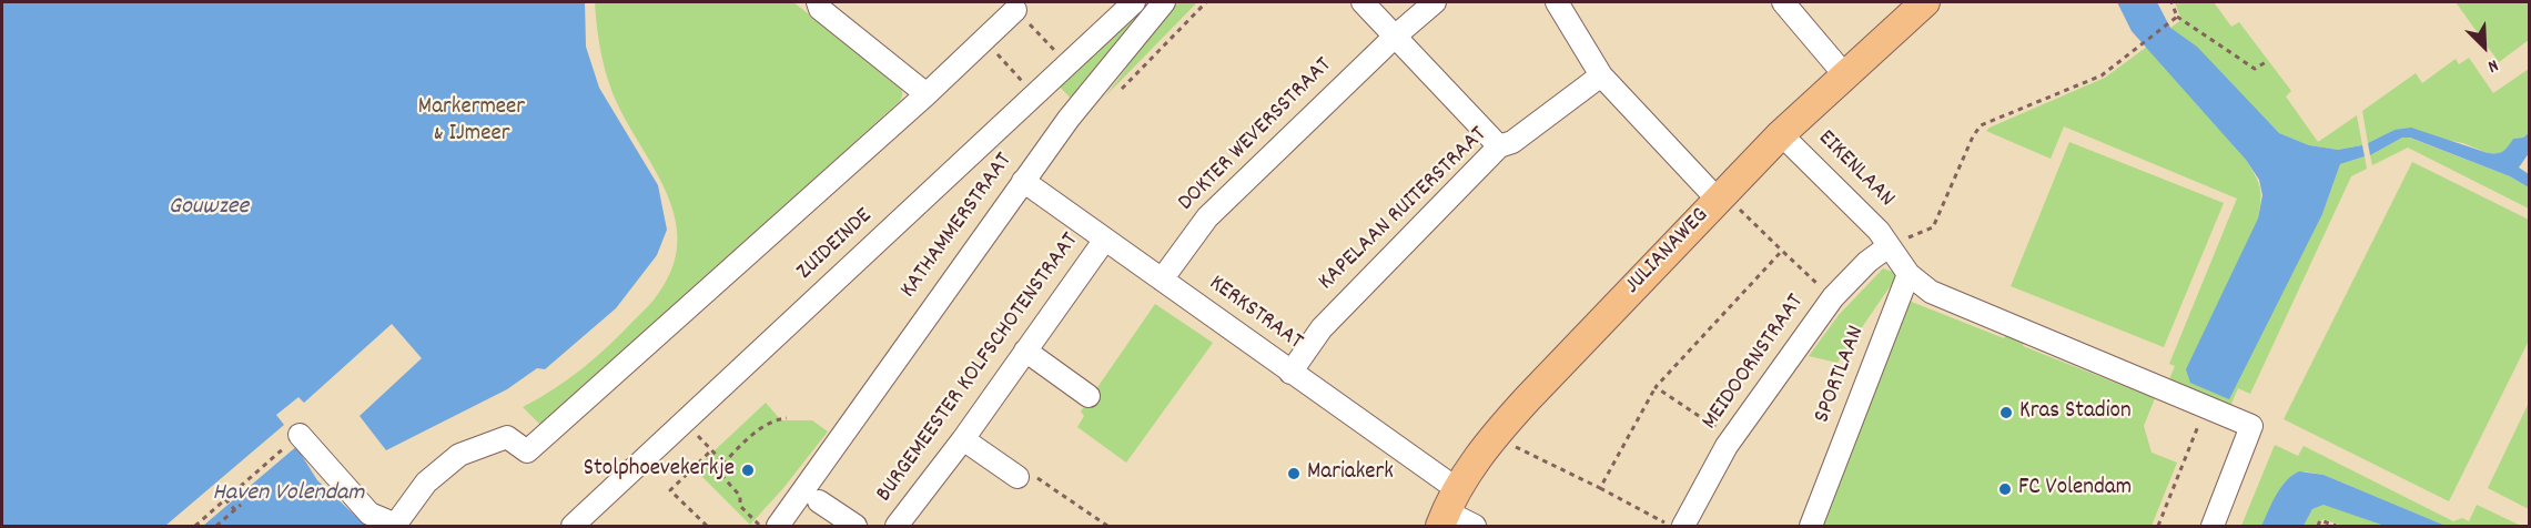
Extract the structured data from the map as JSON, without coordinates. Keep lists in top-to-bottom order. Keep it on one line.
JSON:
{"streets":{"main road":["JULIANAWEG"],"street":["DOKTER WEVERSSTRAAT","EIKENLAAN","KAPELAAN RUITERSTRAAT","KATHAMMERSTRAAT","ZUIDEINDE","KERKSTRAAT","MEIDOORNSTRAAT","BURGEMEESTER KOLFSCHOTENSTRAAT","SPORTLAAN"]},"crossings":[["DOKTER WEVERSSTRAAT","KERKSTRAAT"],["EIKENLAAN","JULIANAWEG"],["EIKENLAAN","MEIDOORNSTRAAT"],["KAPELAAN RUITERSTRAAT","KERKSTRAAT"],["KATHAMMERSTRAAT","KERKSTRAAT"],["JULIANAWEG","KERKSTRAAT"],["KERKSTRAAT","BURGEMEESTER KOLFSCHOTENSTRAAT"]],"water":["Gouwzee","Haven Volendam"],"parks":["Markermeer & IJmeer"],"places":["Kras Stadion","Stolphoevekerkje","Mariakerk","FC Volendam"],"north":"bottom right"}
